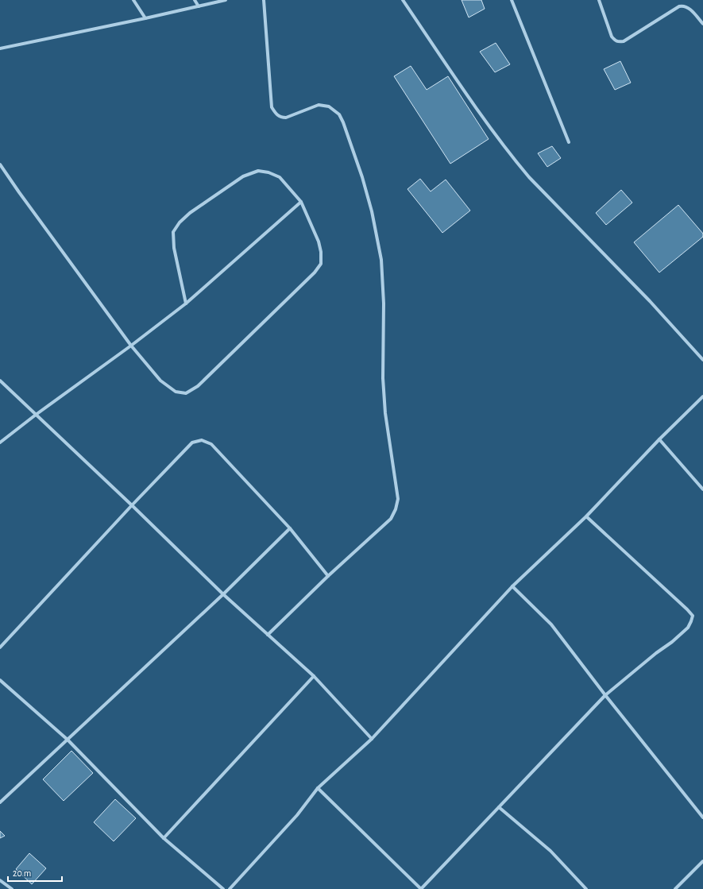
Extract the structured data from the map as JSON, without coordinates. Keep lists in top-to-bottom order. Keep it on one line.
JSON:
{"scale_bar":"20 m"}
